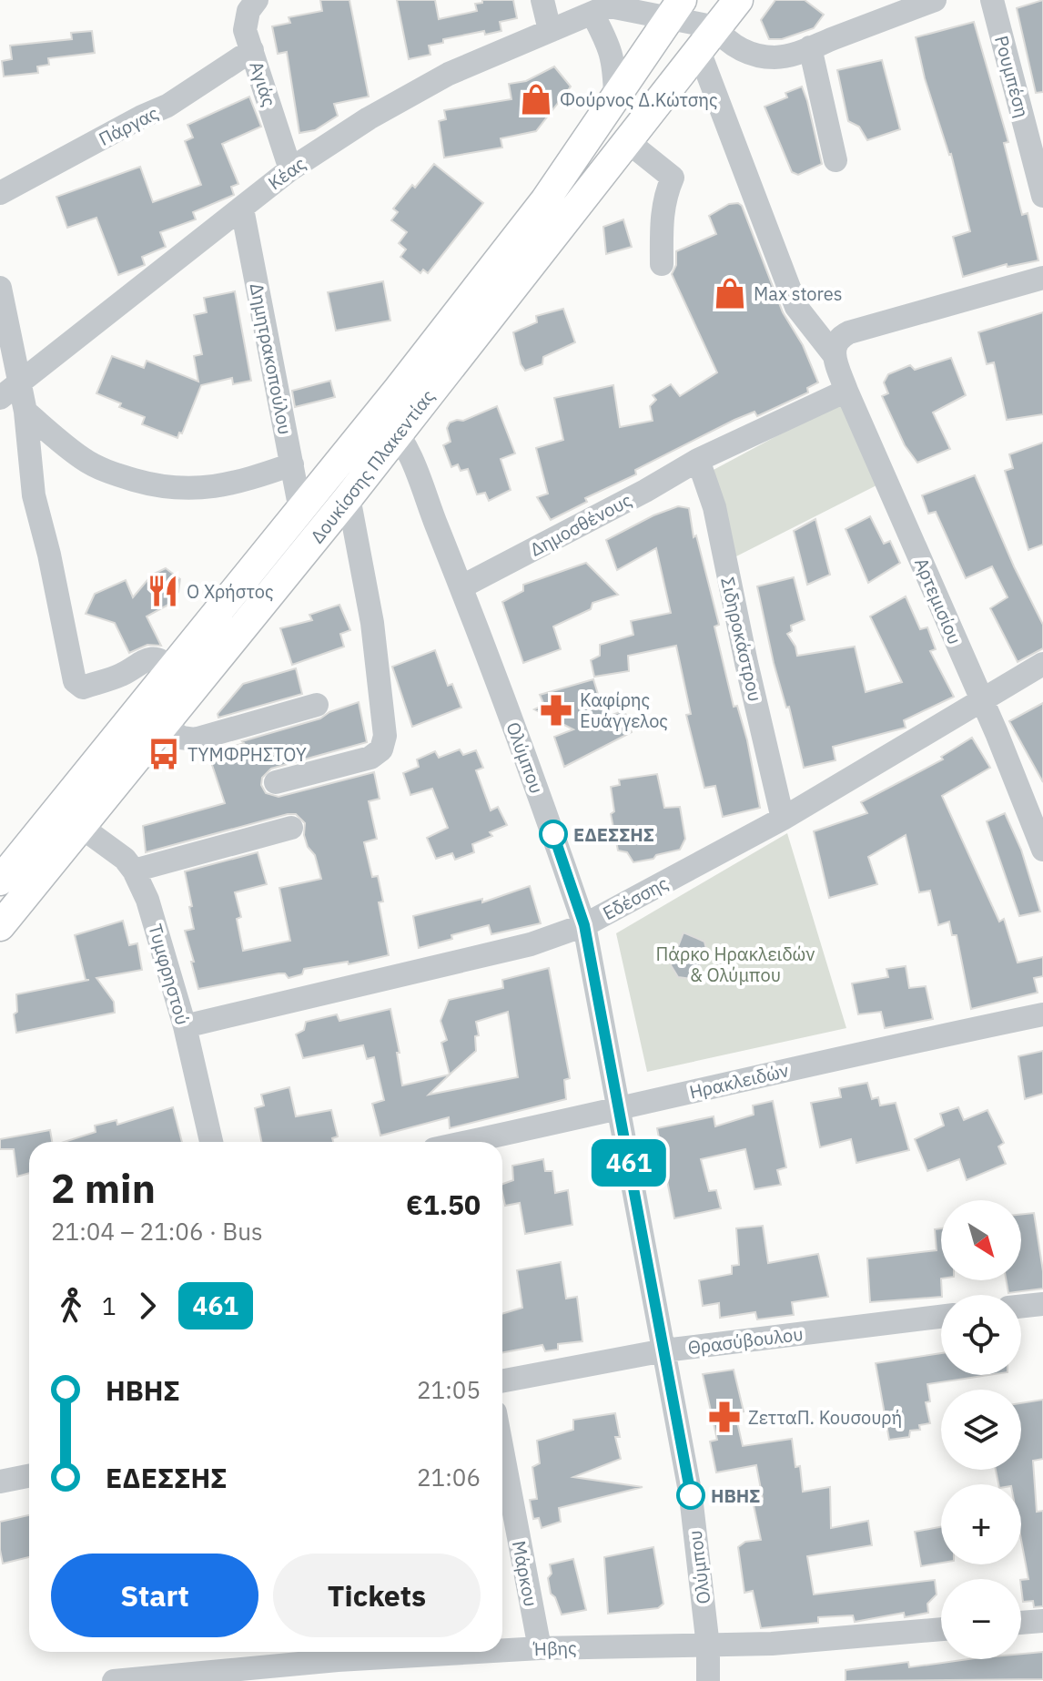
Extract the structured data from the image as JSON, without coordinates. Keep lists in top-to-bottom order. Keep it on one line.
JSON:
{"streets":{"main road":["Δουκίσσης Πλακεντίας"],"street":["Ρουμπέση","Αγιάς","Πάργας","Κέας","Δημητρακοπούλου","Δημοσθένους","Αρτεμισίου","Σιδηροκάστρου","Ολύμπου","Εδέσσης","Τυμφρηστού","Ηρακλειδών","Θρασύβουλου","Μάρκου","Ήβης"]},"crossings":[["Αγιάς","Πάργας"],["Αγιάς","Κέας"],["Κέας","Δημητρακοπούλου"],["Δημητρακοπούλου","Δουκίσσης Πλακεντίας"],["Δουκίσσης Πλακεντίας","Αρτεμισίου"],["Δουκίσσης Πλακεντίας","Ολύμπου"],["Δουκίσσης Πλακεντίας","Τυμφρηστού"],["Δημοσθένους","Αρτεμισίου"],["Δημοσθένους","Σιδηροκάστρου"],["Δημοσθένους","Ολύμπου"],["Αρτεμισίου","Εδέσσης"],["Σιδηροκάστρου","Εδέσσης"],["Ολύμπου","Εδέσσης"],["Ολύμπου","Ηρακλειδών"],["Ολύμπου","Θρασύβουλου"],["Ολύμπου","Ήβης"],["Εδέσσης","Τυμφρηστού"],["Μάρκου","Ήβης"]],"parks":["Πάρκο Ηρακλειδών & Ολύμπου"],"places":{"shop":["Φούρνος Δ.Κώτσης","Max stores"],"restaurant":["Ο Χρήστος"],"pharmacy":["Καφίρης Ευάγγελος","ΖετταΠ. Κουσουρή"],"bus stop":["ΤΥΜΦΡΗΣΤΟΥ"],"other":["ΕΔΕΣΣΗΣ","ΗΒΗΣ"]},"lines":["bus line 461"],"north":"bottom right","page":{"on_map":"461","heading":["2 min","21:04 – 21:06 · Bus","€1.50"],"map_buttons":["+","−"],"legs":["1","461"],"list":[{"name":"ΗΒΗΣ","value":"21:05"},{"name":"ΕΔΕΣΣΗΣ","value":"21:06"}],"buttons":["Start","Tickets"]}}
